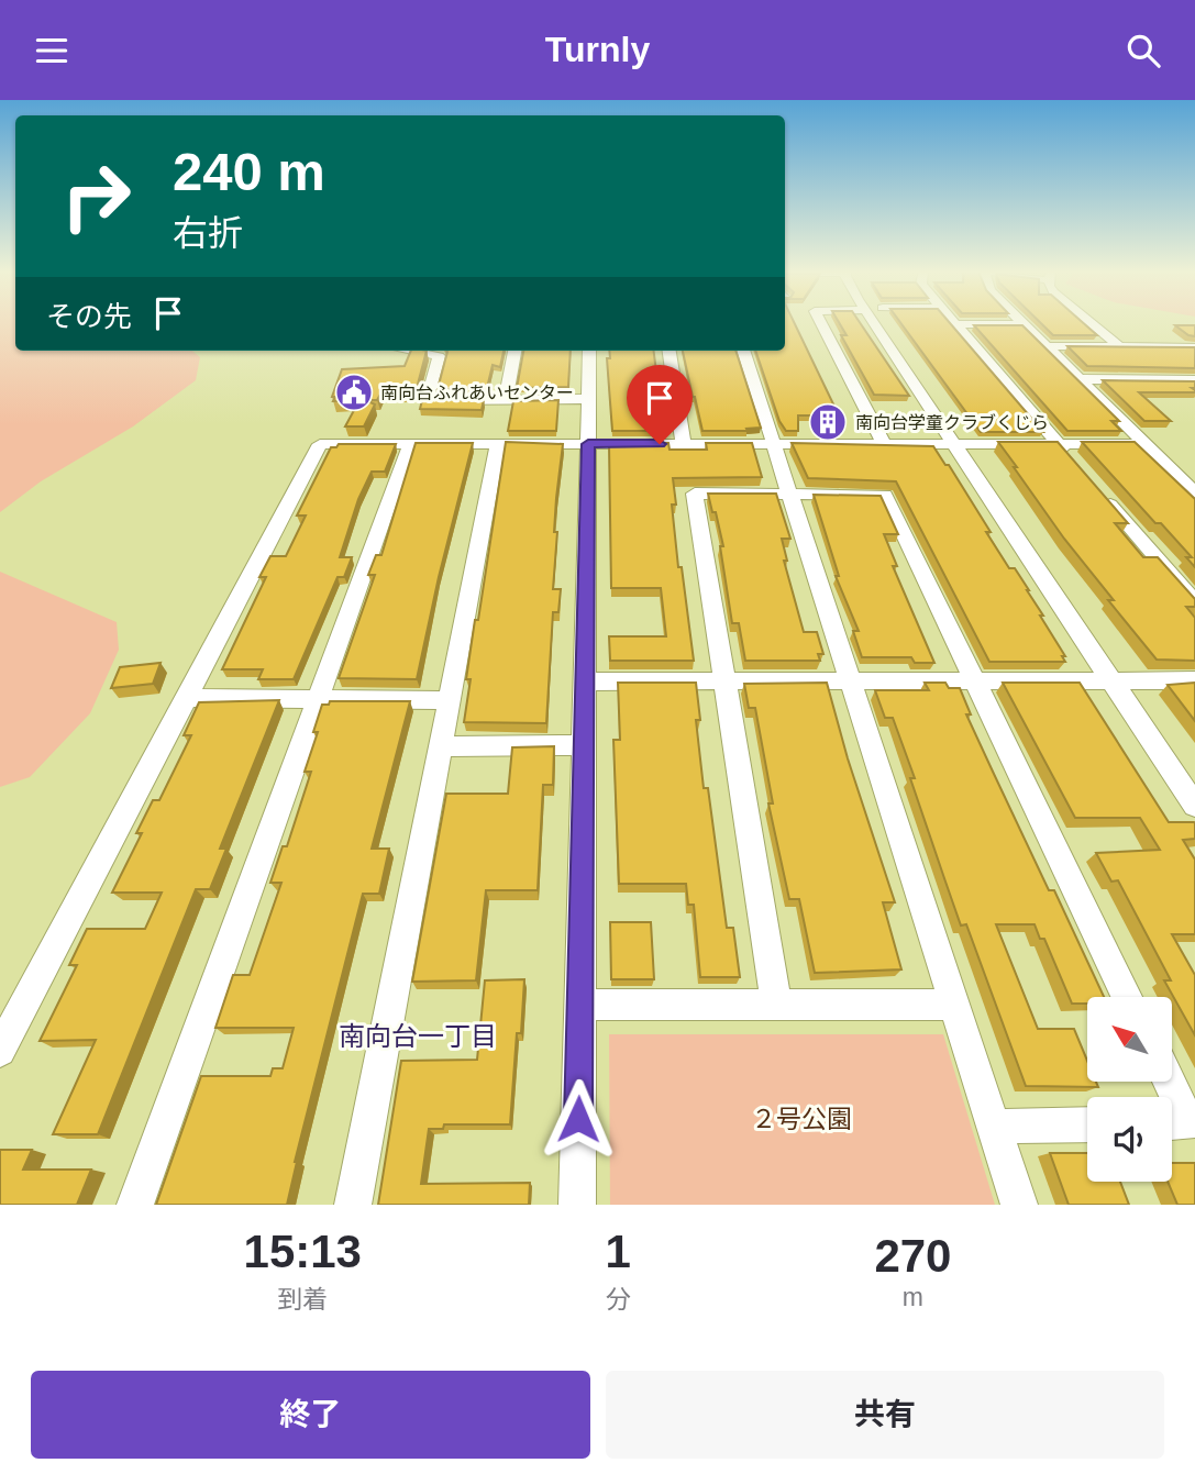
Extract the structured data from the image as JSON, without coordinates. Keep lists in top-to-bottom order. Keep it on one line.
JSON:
{"districts":["南向台一丁目"],"parks":["２号公園"],"places":{"public building":["南向台ふれあいセンター"],"building":["南向台学童クラブくじら"]},"north":"top left","page":{"header":"Turnly","turn":["240 m","右折"],"then":"その先","eta":["15:13","到着","1","分","270","m"],"buttons":["終了","共有"]}}
